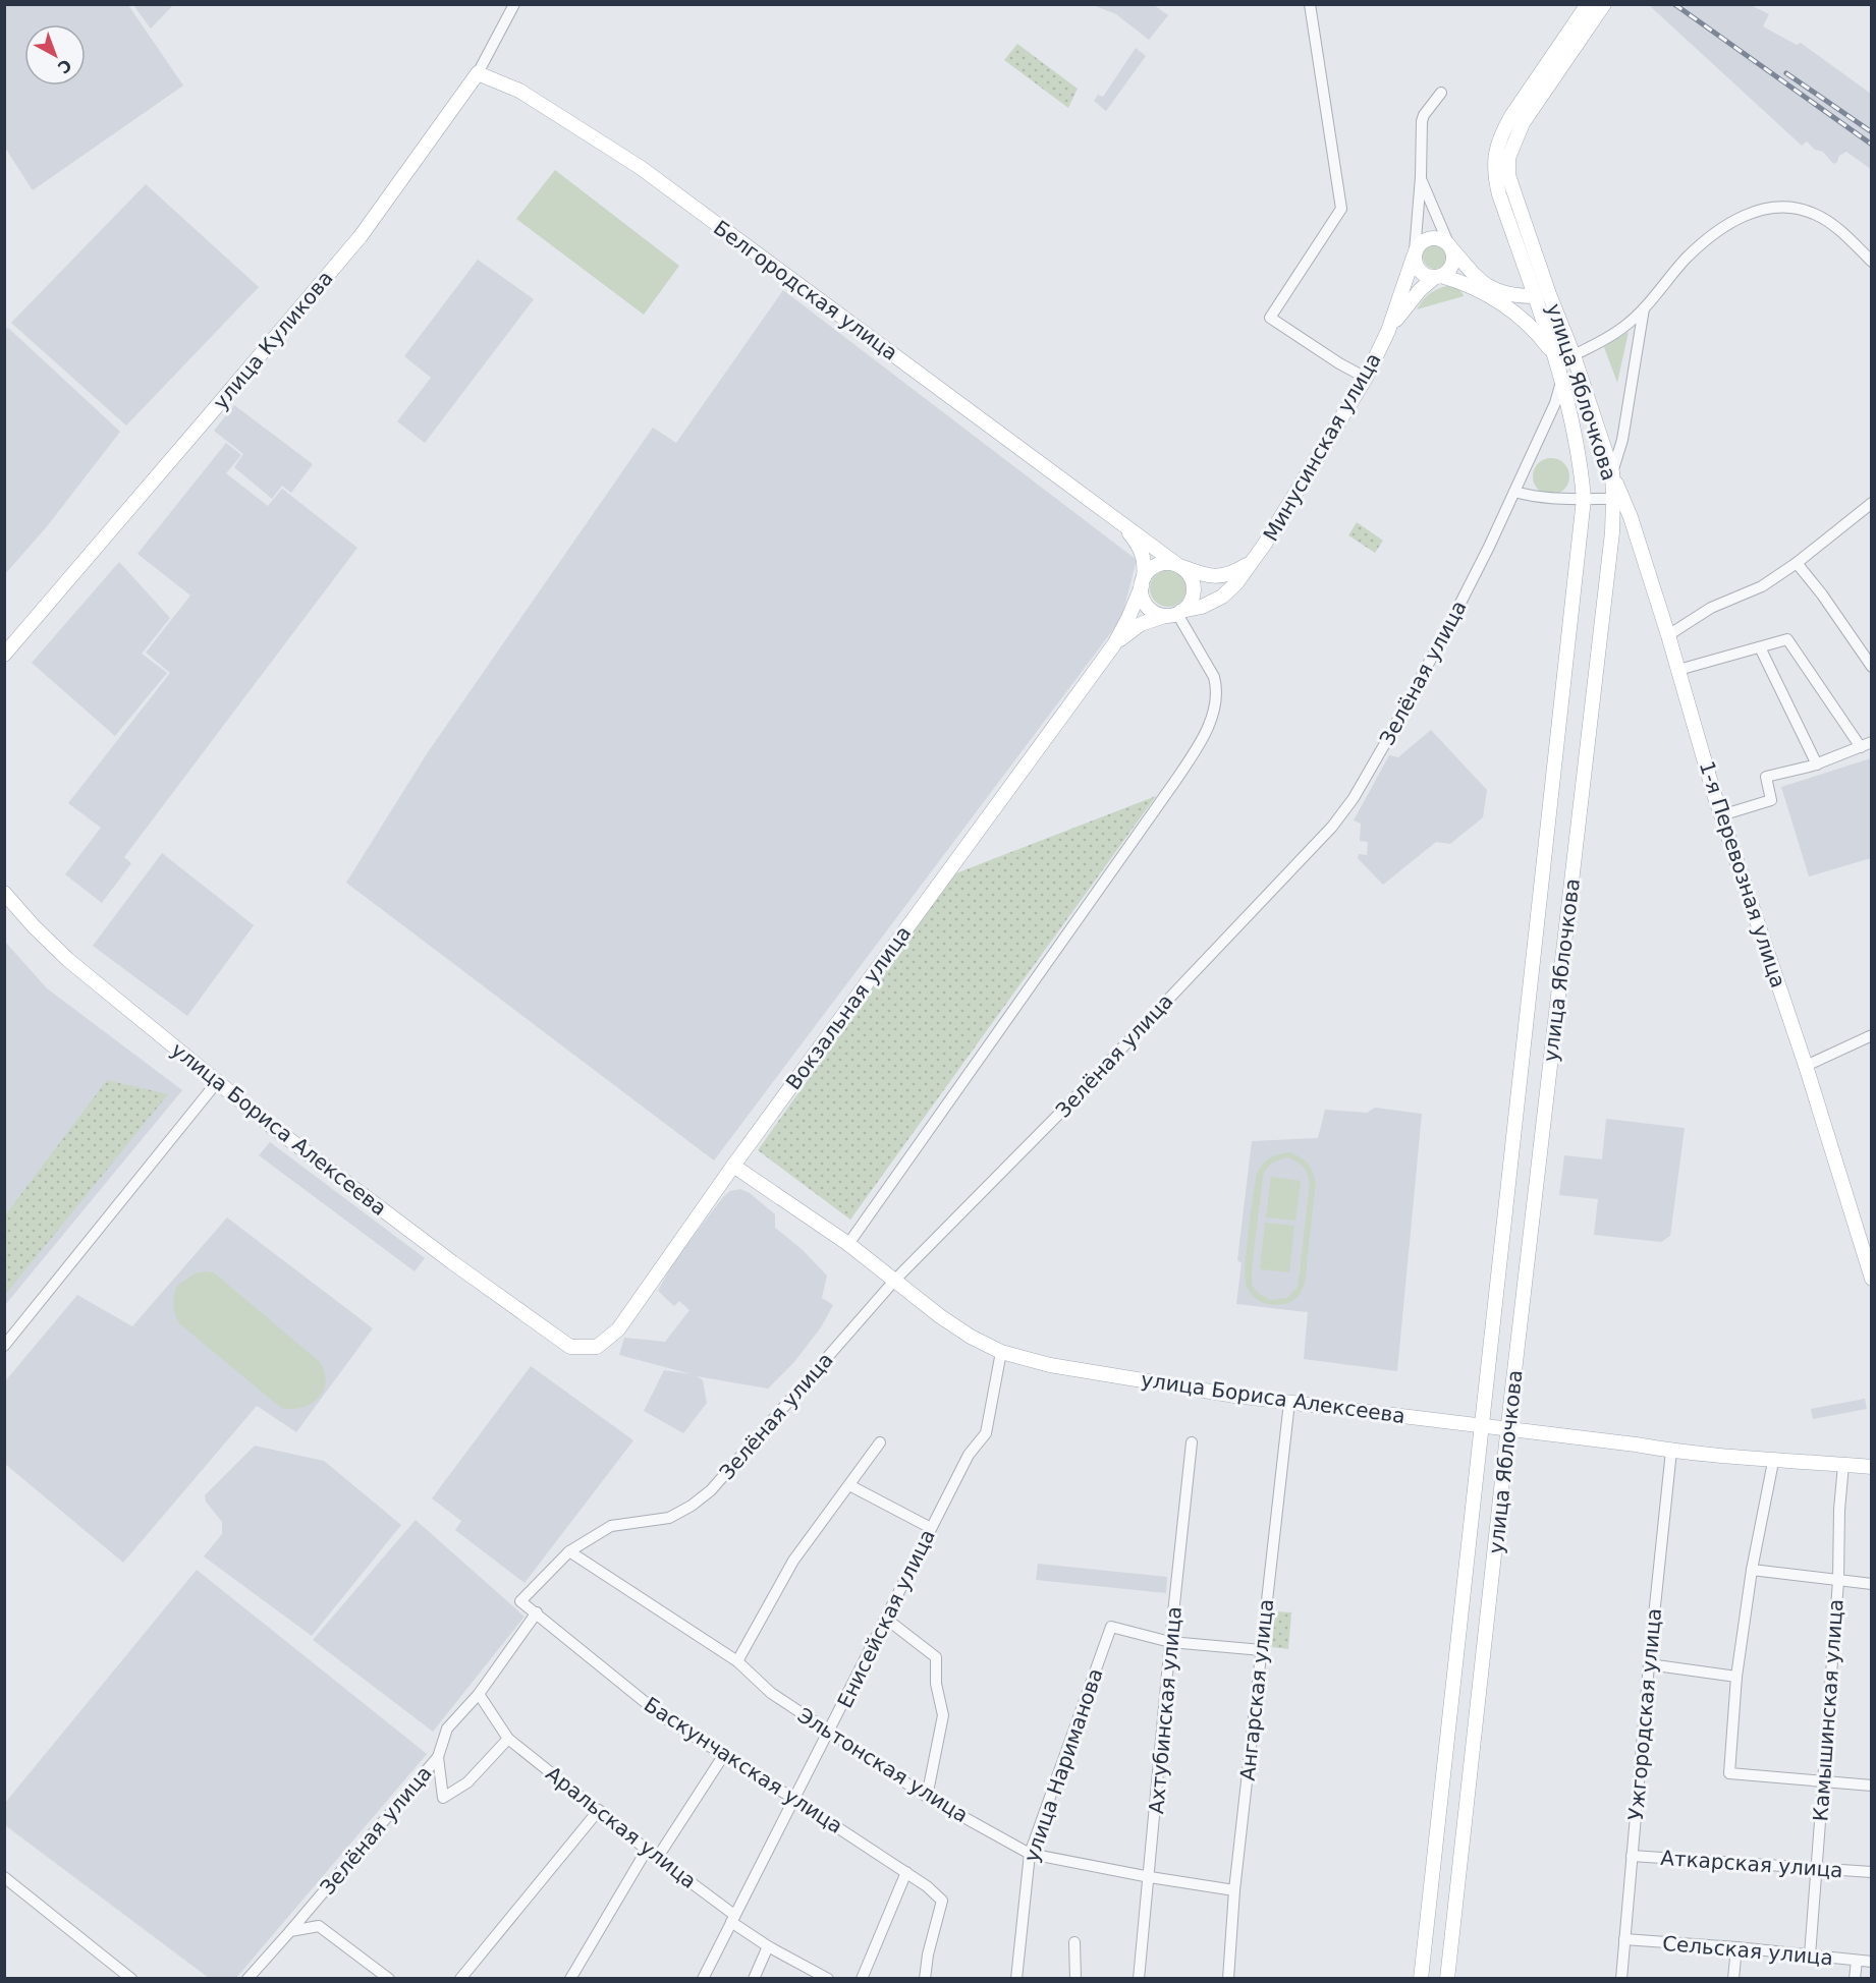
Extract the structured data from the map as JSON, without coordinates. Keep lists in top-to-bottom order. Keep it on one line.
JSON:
{"streets":{"main road":["Белгородская улица","улица Куликова","улица Яблочкова","Минусинская улица","1-я Перевозная улица","Вокзальная улица","улица Бориса Алексеева"],"street":["Зелёная улица","Енисейская улица","Ангарская улица","Ахтубинская улица","Камышинская улица","Ужгородская улица","Баскунчакская улица","Эльтонская улица","улица Нариманова","Аральская улица","Аткарская улица","Сельская улица"]},"crossings":[["Белгородская улица","улица Куликова"],["Белгородская улица","Минусинская улица"],["Белгородская улица","Вокзальная улица"],["улица Яблочкова","Зелёная улица"],["улица Яблочкова","1-я Перевозная улица"],["улица Яблочкова","улица Бориса Алексеева"],["Минусинская улица","Вокзальная улица"],["Зелёная улица","улица Бориса Алексеева"],["Зелёная улица","Баскунчакская улица"],["Зелёная улица","Эльтонская улица"],["Зелёная улица","Аральская улица"],["Вокзальная улица","улица Бориса Алексеева"],["улица Бориса Алексеева","Енисейская улица"],["улица Бориса Алексеева","Ангарская улица"],["улица Бориса Алексеева","Камышинская улица"],["улица Бориса Алексеева","Ужгородская улица"],["Енисейская улица","Баскунчакская улица"],["Енисейская улица","Эльтонская улица"],["Енисейская улица","Аральская улица"],["Ангарская улица","Эльтонская улица"],["Ахтубинская улица","Эльтонская улица"],["Ахтубинская улица","улица Нариманова"],["Камышинская улица","Аткарская улица"],["Камышинская улица","Сельская улица"],["Ужгородская улица","Аткарская улица"],["Ужгородская улица","Сельская улица"],["Эльтонская улица","улица Нариманова"]],"north":"bottom right"}
